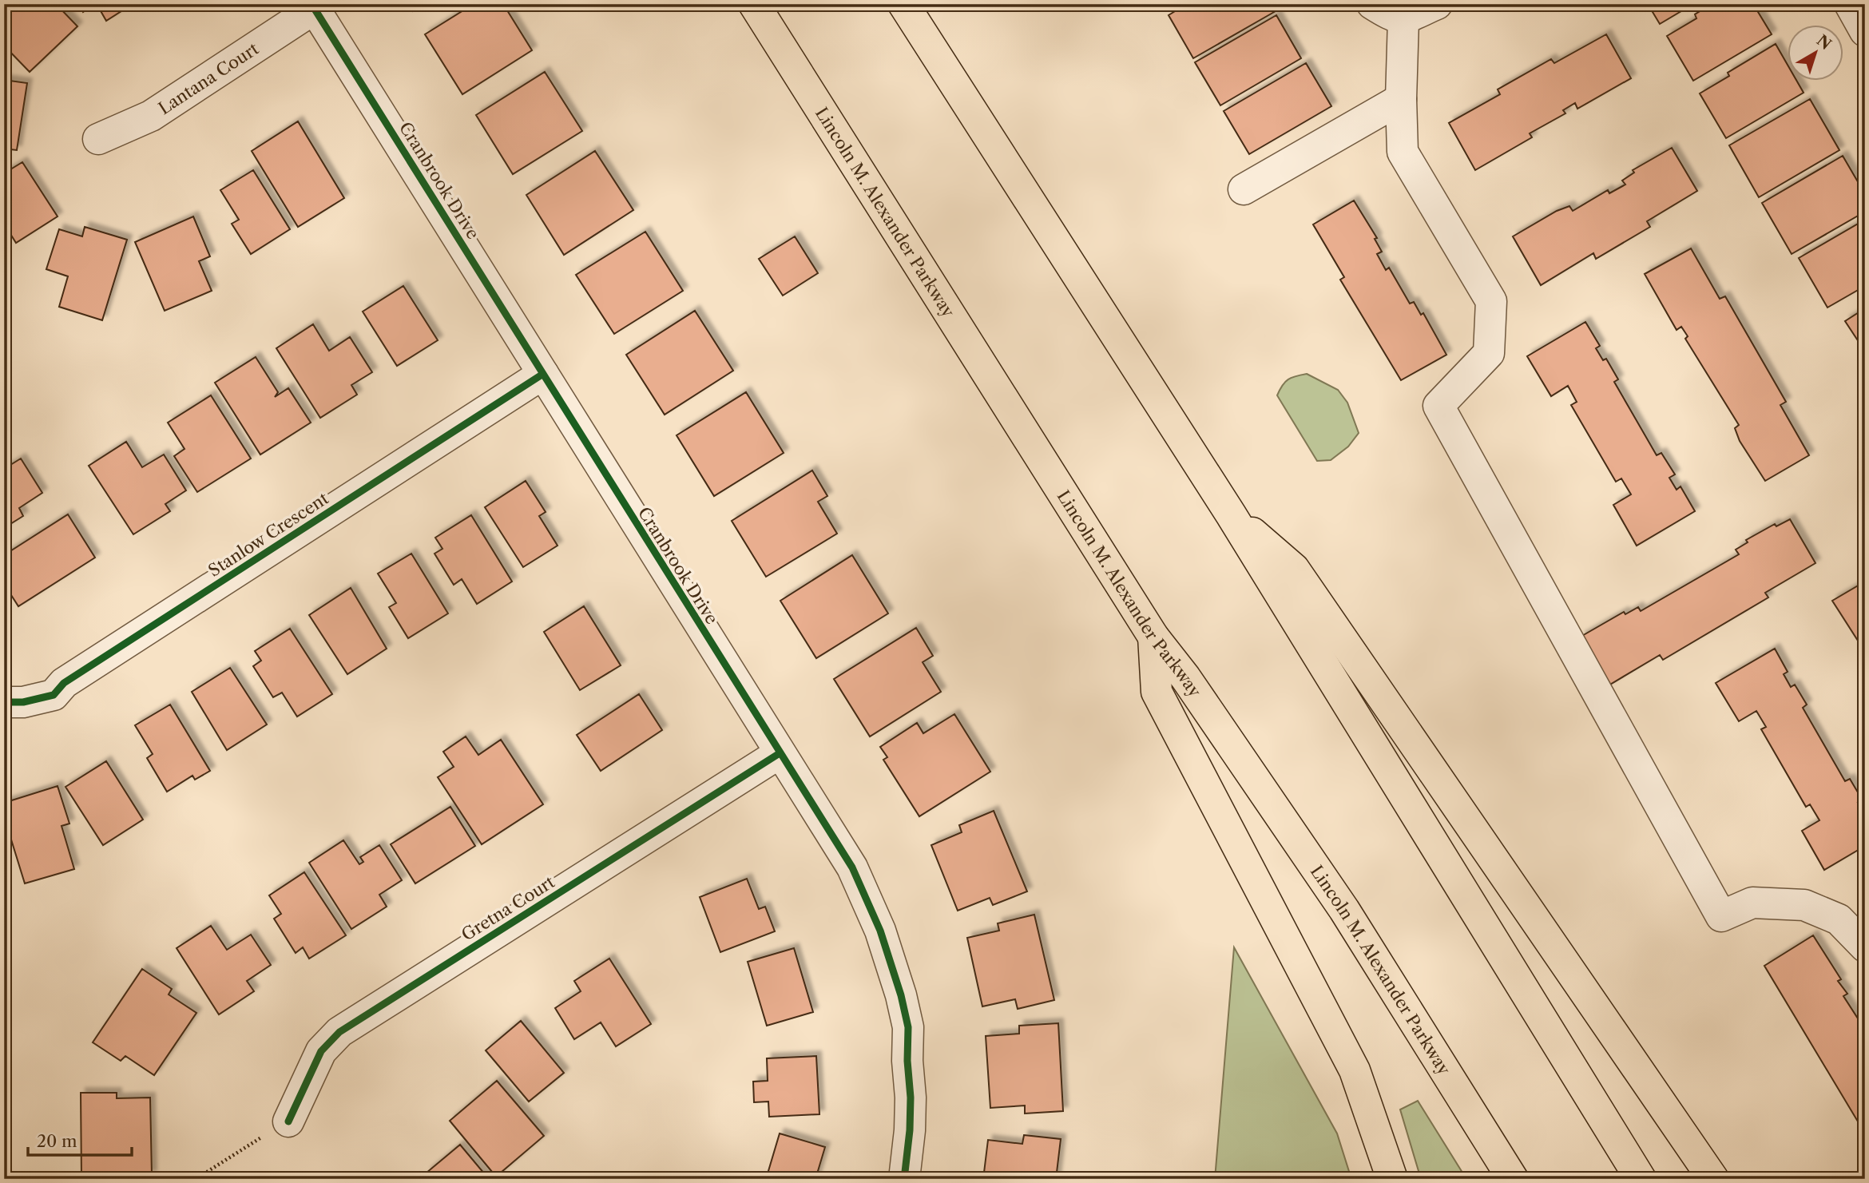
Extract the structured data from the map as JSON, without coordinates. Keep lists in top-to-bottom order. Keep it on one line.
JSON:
{"streets":{"highway":["Lincoln M. Alexander Parkway"],"street":["Lantana Court","Cranbrook Drive","Stanlow Crescent","Gretna Court"]},"crossings":[["Lantana Court","Cranbrook Drive"],["Cranbrook Drive","Stanlow Crescent"],["Cranbrook Drive","Gretna Court"]],"scale_bar":"20 m","north":"top right"}
